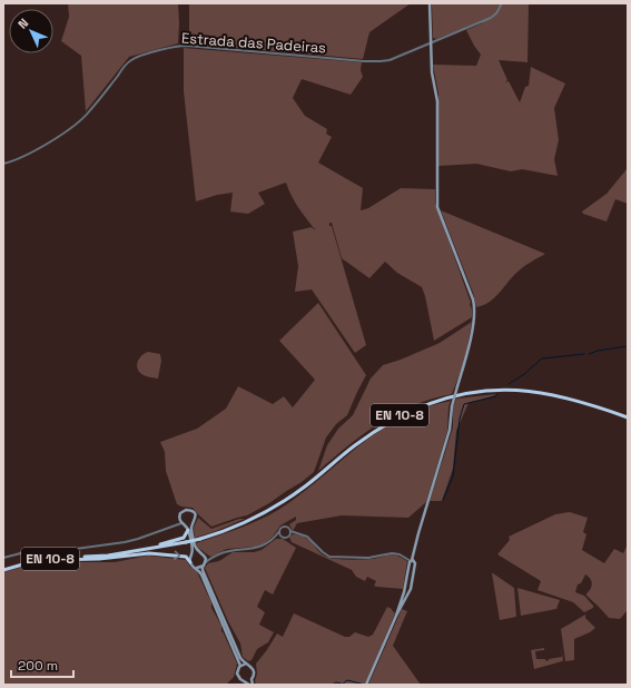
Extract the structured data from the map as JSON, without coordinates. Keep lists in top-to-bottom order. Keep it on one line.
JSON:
{"streets":{"highway":["EN 10-8"],"street":["Estrada das Padeiras"]},"scale_bar":"200 m","north":"top left"}
